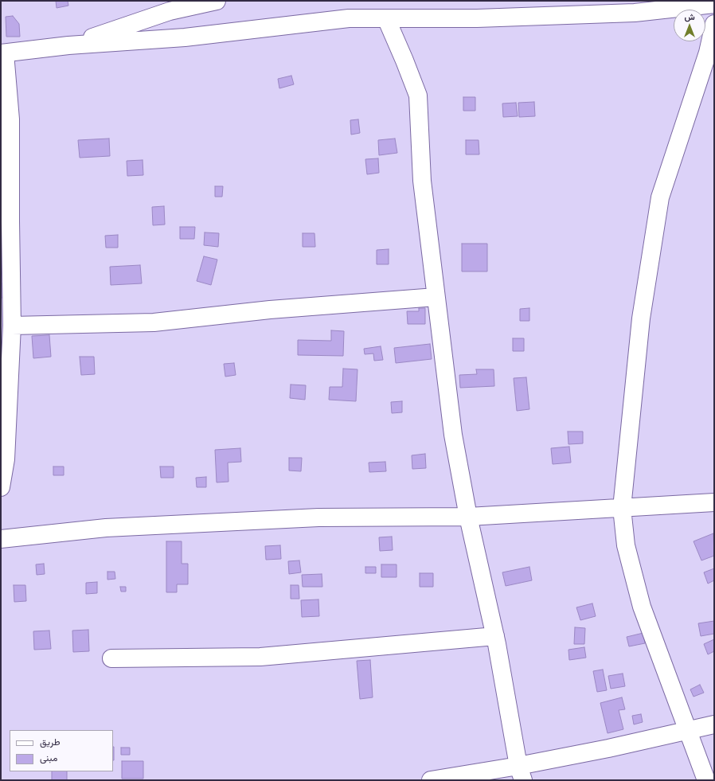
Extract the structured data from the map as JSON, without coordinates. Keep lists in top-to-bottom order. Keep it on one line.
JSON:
{"legend":["طريق","مبنى"],"north":"top"}
